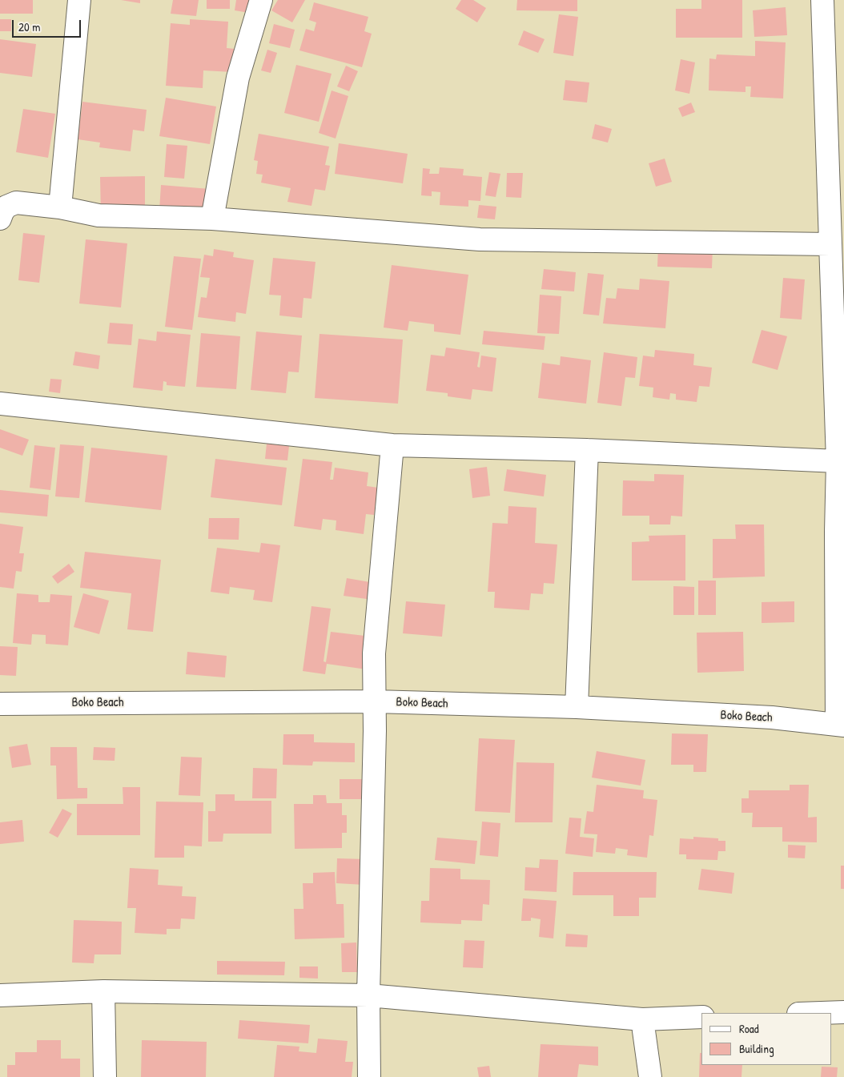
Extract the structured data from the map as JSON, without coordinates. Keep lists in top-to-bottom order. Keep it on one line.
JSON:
{"streets":{"street":["Boko Beach"]},"legend":["Road","Building"],"scale_bar":"20 m"}
